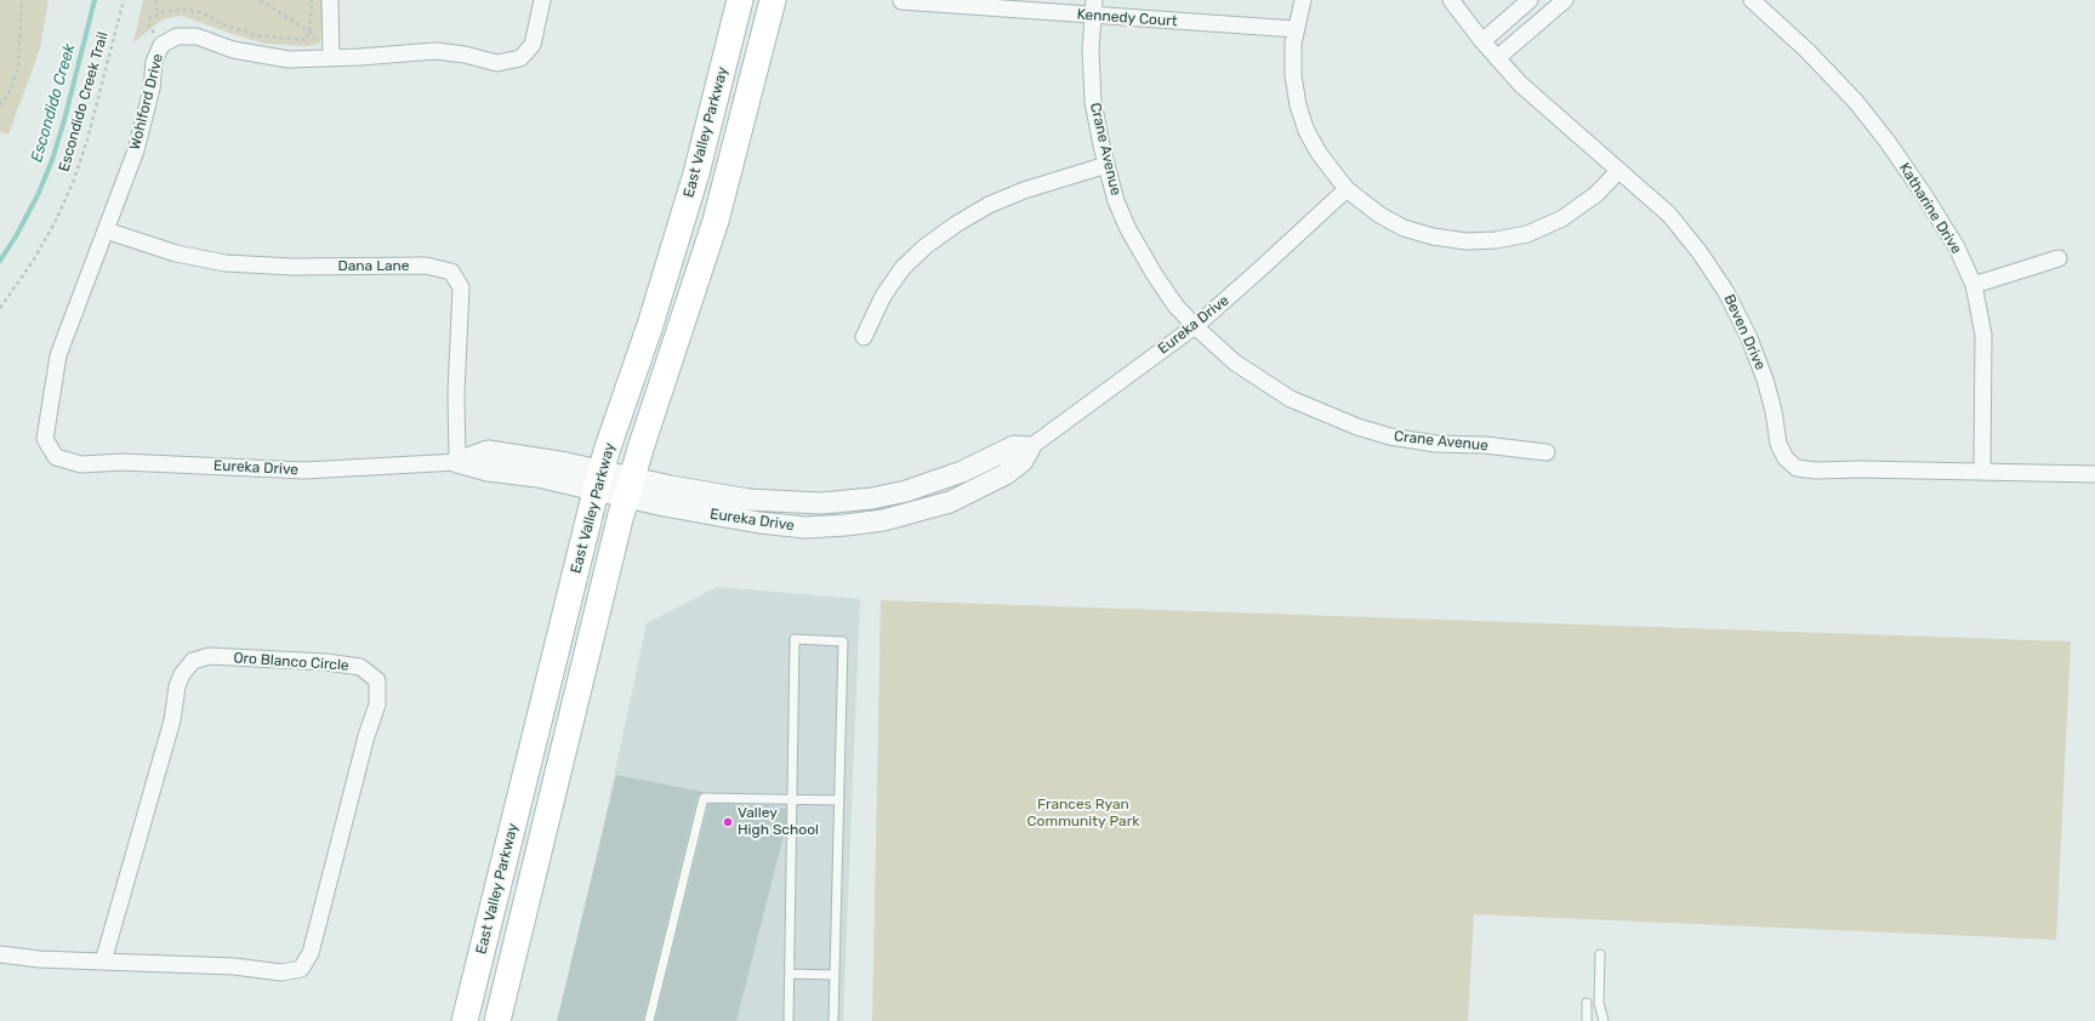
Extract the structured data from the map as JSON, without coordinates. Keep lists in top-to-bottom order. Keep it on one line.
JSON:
{"streets":{"main road":["East Valley Parkway"],"street":["Kennedy Court","Wohlford Drive","Crane Avenue","Katharine Drive","Dana Lane","Eureka Drive","Beven Drive","Oro Blanco Circle"],"path":["Escondido Creek Trail"]},"crossings":[["Kennedy Court","Crane Avenue"],["Wohlford Drive","Dana Lane"],["Wohlford Drive","Eureka Drive"],["East Valley Parkway","Eureka Drive"],["Crane Avenue","Eureka Drive"],["Katharine Drive","Beven Drive"],["Dana Lane","Eureka Drive"]],"water":["Escondido Creek"],"parks":["Frances Ryan Community Park"],"places":["Valley High School"]}
